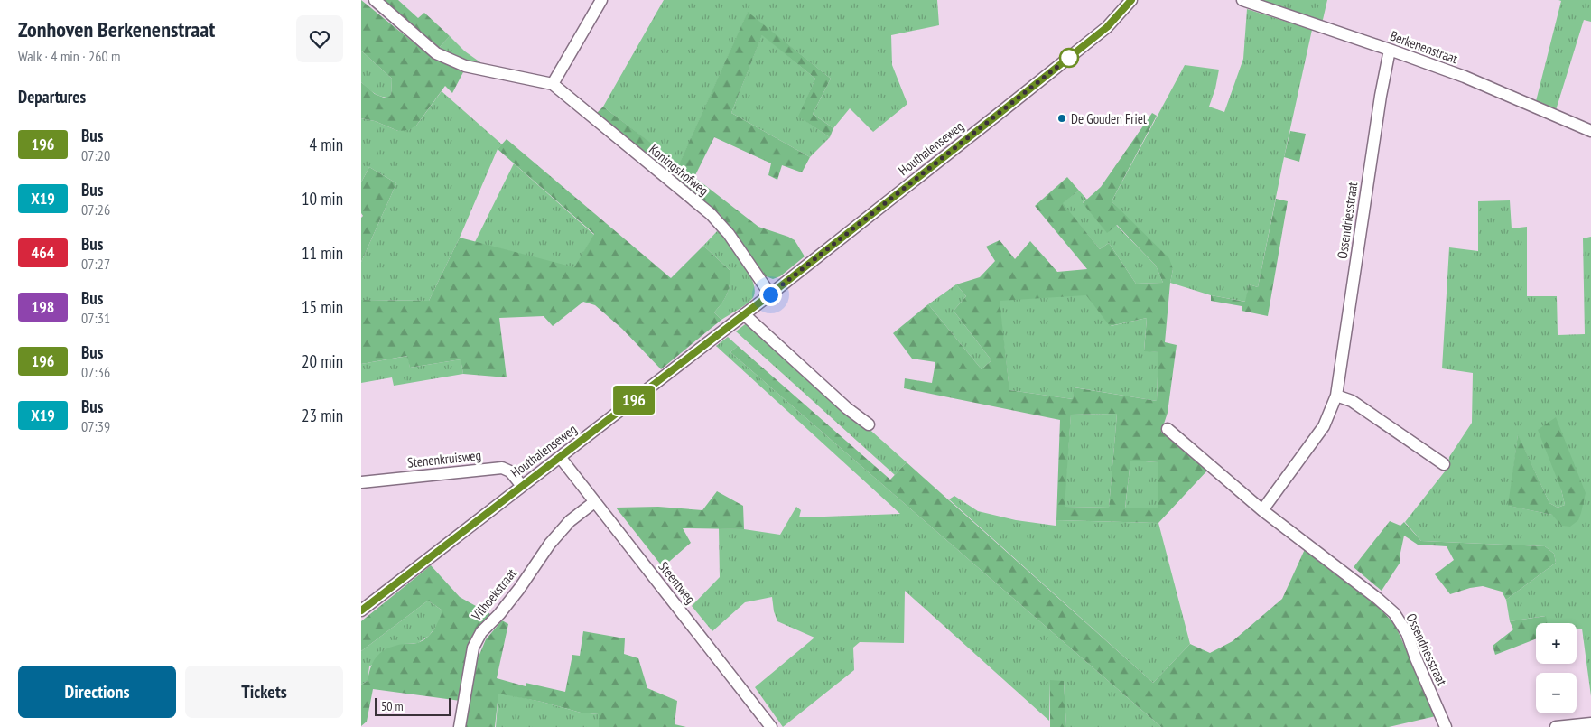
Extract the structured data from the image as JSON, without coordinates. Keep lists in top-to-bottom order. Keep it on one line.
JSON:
{"streets":{"street":["Berkenenstraat","Houthalenseweg","Koningshofweg","Ossendriesstraat","Stenenkruisweg","Steentweg","Vilhoekstraat"]},"crossings":[["Berkenenstraat","Ossendriesstraat"],["Houthalenseweg","Koningshofweg"],["Houthalenseweg","Stenenkruisweg"],["Houthalenseweg","Steentweg"],["Steentweg","Vilhoekstraat"]],"places":["De Gouden Friet"],"lines":["bus line 196"],"scale_bar":"50 m","page":{"heading":[["Zonhoven Berkenenstraat","Walk · 4 min · 260 m"],"Departures"],"on_map":"196","list":[{"mark":"196","name":"Bus","note":"07:20","value":"4 min"},{"mark":"X19","name":"Bus","note":"07:26","value":"10 min"},{"mark":"464","name":"Bus","note":"07:27","value":"11 min"},{"mark":"198","name":"Bus","note":"07:31","value":"15 min"},{"mark":"196","name":"Bus","note":"07:36","value":"20 min"},{"mark":"X19","name":"Bus","note":"07:39","value":"23 min"}],"map_buttons":["+","−"],"buttons":["Directions","Tickets"],"scale":"50 m"}}
